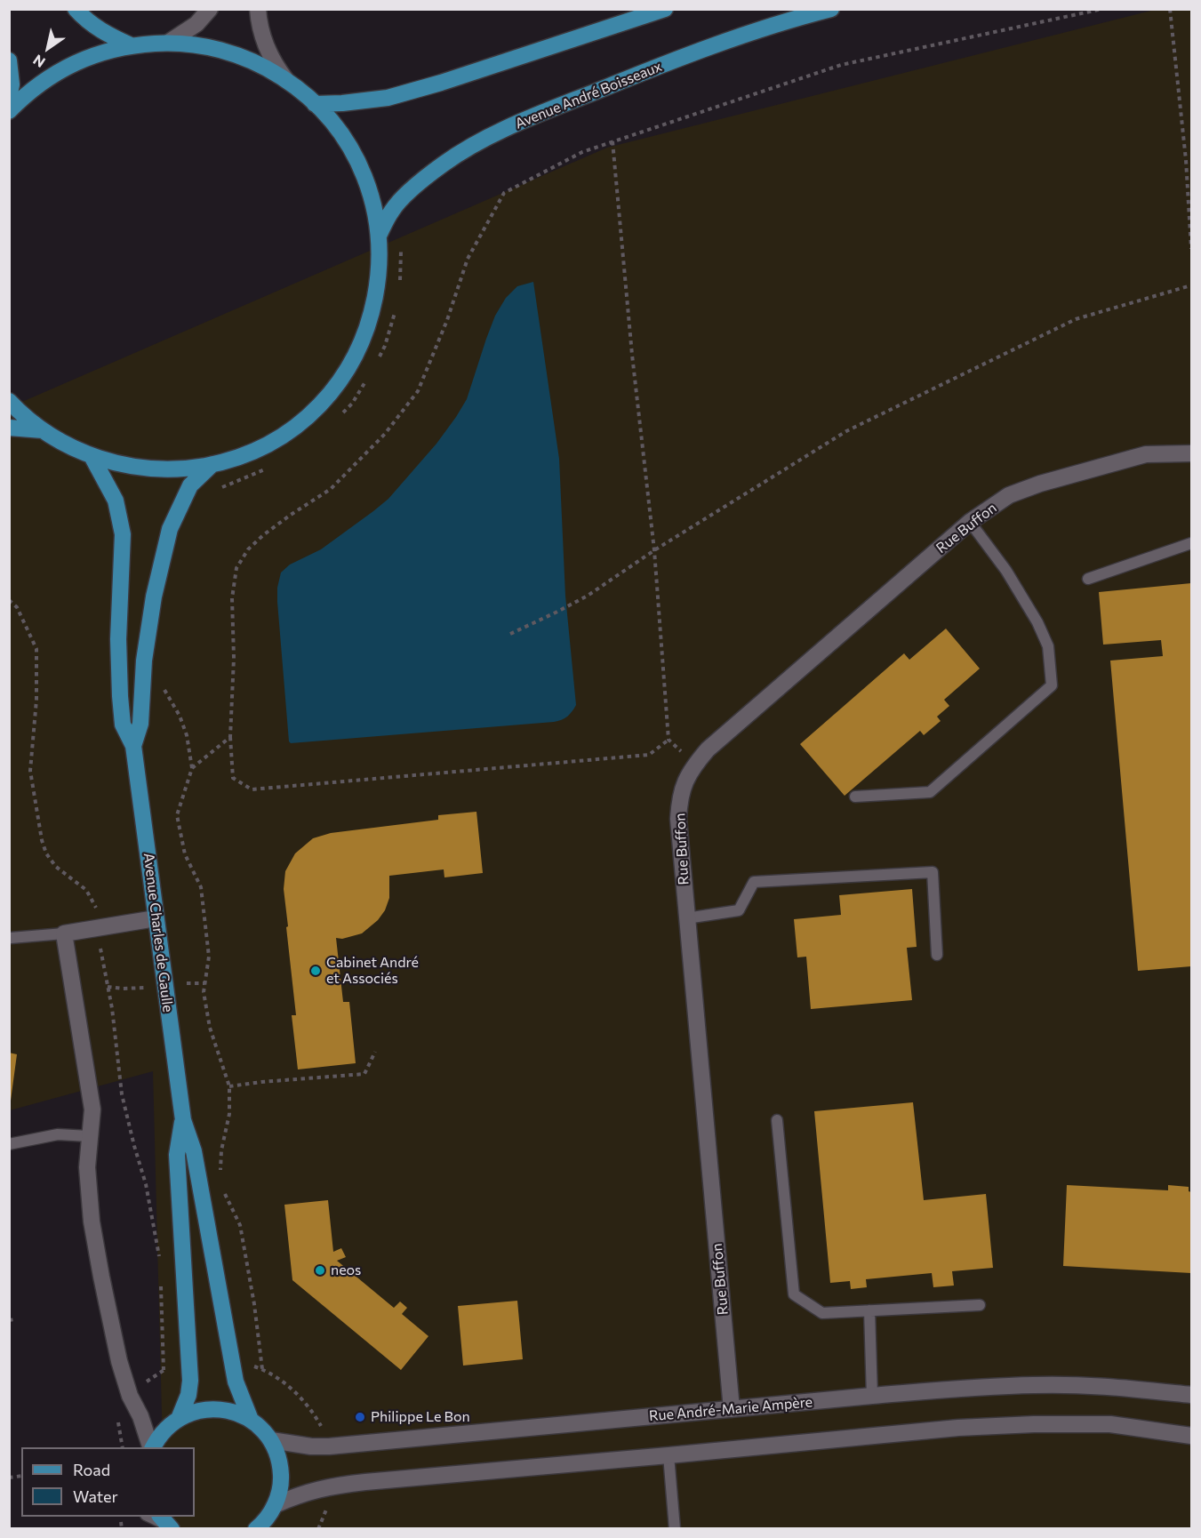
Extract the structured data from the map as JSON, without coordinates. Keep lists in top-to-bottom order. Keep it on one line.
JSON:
{"streets":{"main road":["Avenue André Boisseaux","Avenue Charles de Gaulle"],"street":["Rue Buffon","Rue André-Marie Ampère"]},"crossings":[["Rue Buffon","Rue André-Marie Ampère"]],"places":["Cabinet André et Associés","neos","Philippe Le Bon"],"legend":["Road","Water"],"north":"bottom left"}
